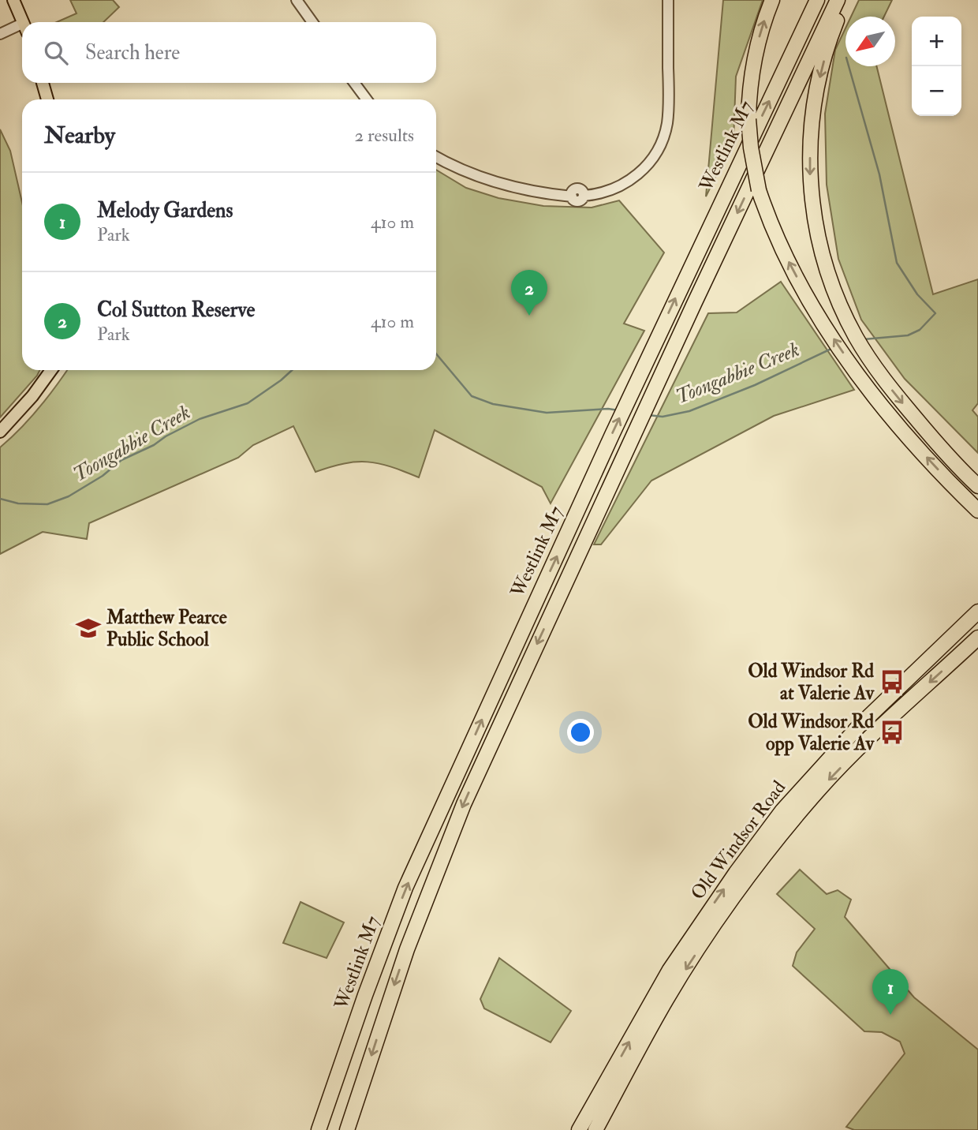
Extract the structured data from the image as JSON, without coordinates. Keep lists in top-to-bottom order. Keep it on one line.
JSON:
{"streets":{"highway":["Westlink M7","Old Windsor Road"]},"water":["Toongabbie Creek"],"places":{"school or university":["Matthew Pearce Public School"],"bus stop":["Old Windsor Rd at Valerie Av","Old Windsor Rd opp Valerie Av"]},"north":"bottom left","page":{"map_buttons":["+","−"],"search":"Search here","heading":["Nearby","2 results"],"list":[{"mark":"1","name":"Melody Gardens","note":"Park","value":"410 m"},{"mark":"2","name":"Col Sutton Reserve","note":"Park","value":"410 m"}],"pins":["2","1"]}}
